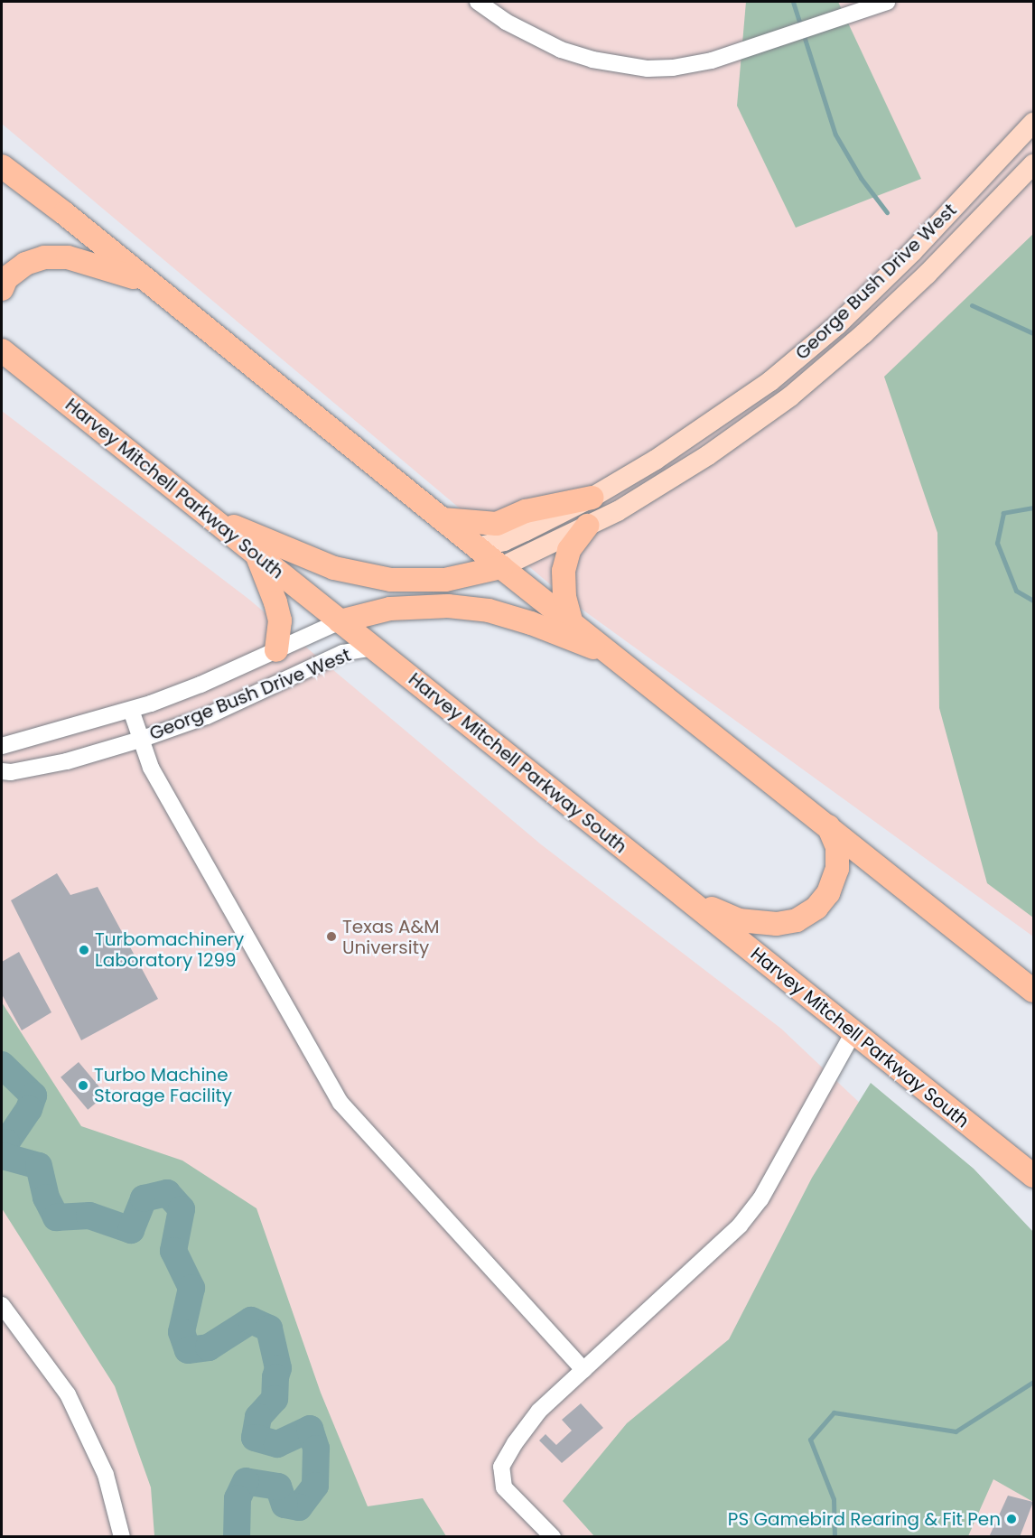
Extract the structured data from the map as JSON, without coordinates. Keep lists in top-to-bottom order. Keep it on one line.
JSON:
{"streets":{"highway":["Harvey Mitchell Parkway South"],"main road":["George Bush Drive West"]},"crossings":[["George Bush Drive West","Harvey Mitchell Parkway South"]],"places":["Texas A&M University","Turbomachinery Laboratory 1299","Turbo Machine Storage Facility","PS Gamebird Rearing & Fit Pen"]}
